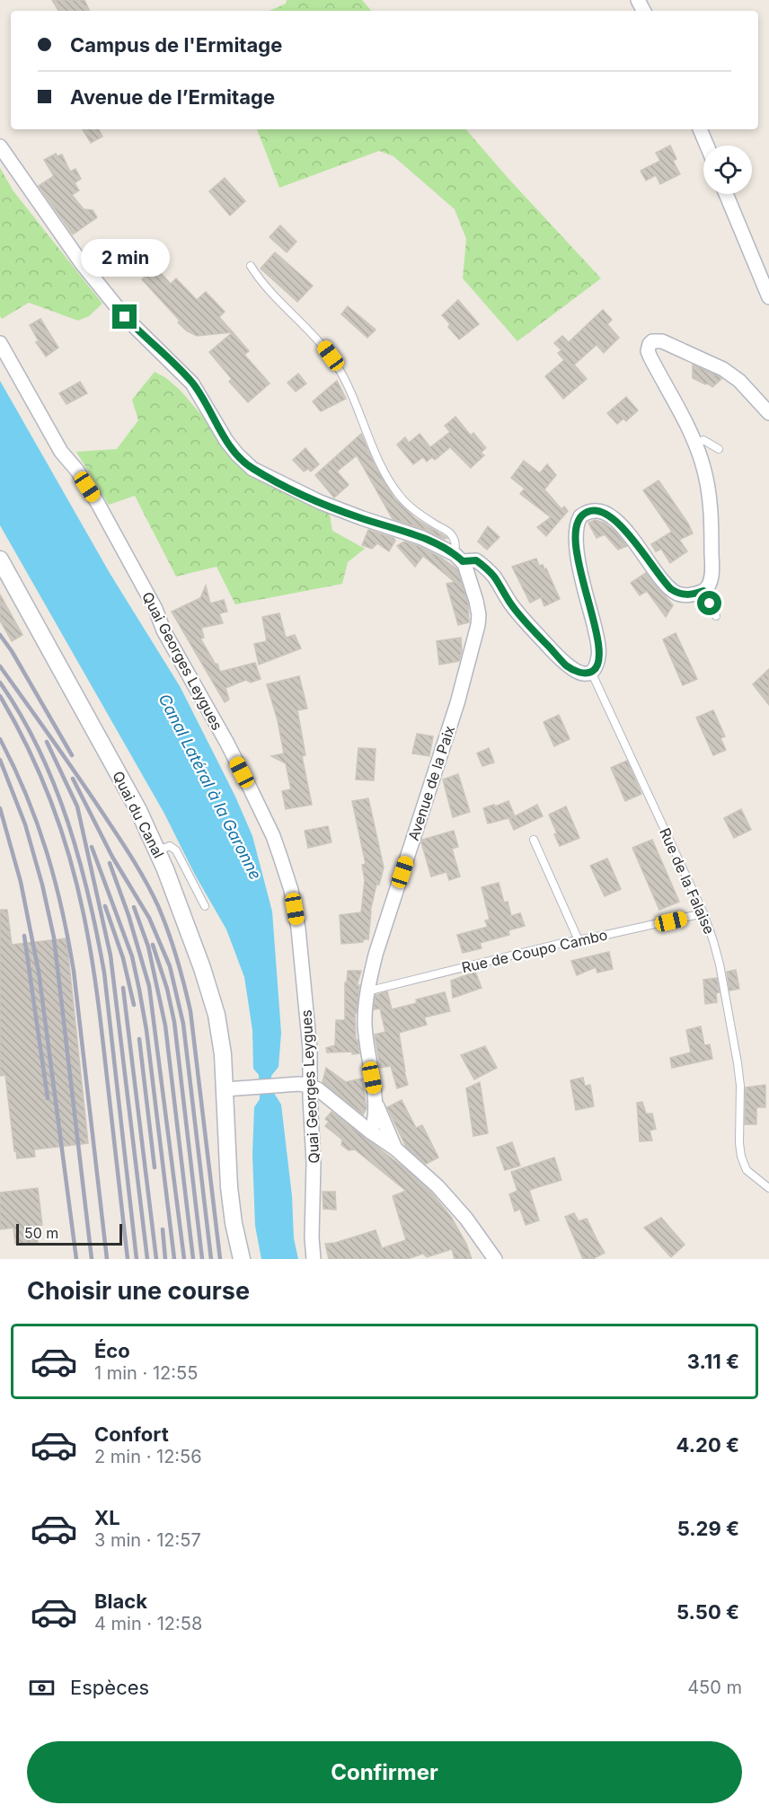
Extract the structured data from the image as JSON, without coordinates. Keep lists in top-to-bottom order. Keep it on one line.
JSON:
{"streets":{"street":["Quai Georges Leygues","Avenue de la Paix","Quai du Canal"],"lane":["Rue de la Falaise","Rue de Coupo Cambo"]},"crossings":[["Avenue de la Paix","Rue de Coupo Cambo"],["Rue de la Falaise","Rue de Coupo Cambo"]],"water":["Canal Latéral à la Garonne"],"scale_bar":"50 m","page":{"banner":["Campus de l'Ermitage","Avenue de l’Ermitage"],"bubble":"2 min","scale":"50 m","heading":"Choisir une course","list":[{"name":"Éco","note":"1 min · 12:55","value":"3.11 €"},{"name":"Confort","note":"2 min · 12:56","value":"4.20 €"},{"name":"XL","note":"3 min · 12:57","value":"5.29 €"},{"name":"Black","note":"4 min · 12:58","value":"5.50 €"}],"pay":["Espèces","450 m"],"buttons":"Confirmer"}}
